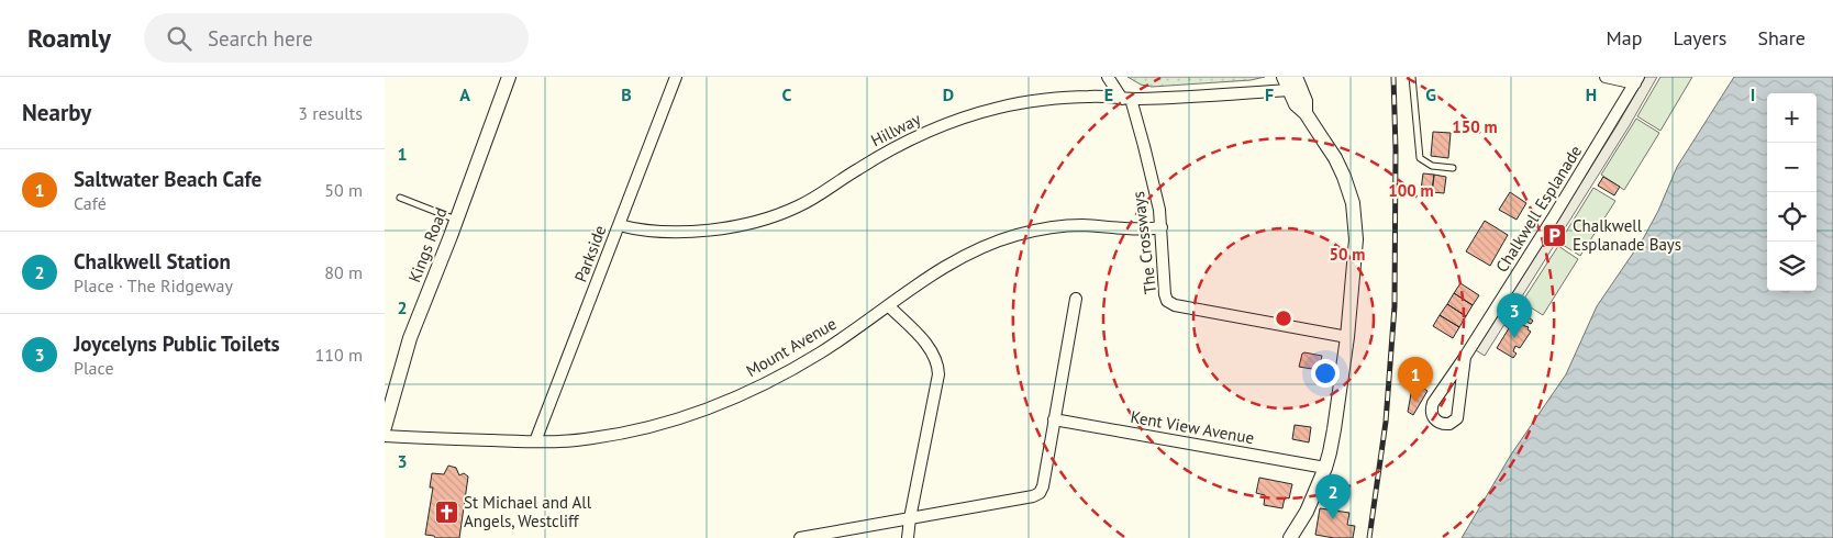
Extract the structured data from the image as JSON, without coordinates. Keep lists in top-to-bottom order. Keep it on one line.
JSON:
{"streets":{"street":["Hillway","Chalkwell Esplanade","The Crossways","Kings Road","Parkside","Mount Avenue","Kent View Avenue"]},"crossings":[["Hillway","The Crossways"],["Hillway","Parkside"],["The Crossways","Mount Avenue"],["Parkside","Mount Avenue"]],"places":{"parking":["Chalkwell Esplanade Bays"],"church":["St Michael and All Angels, Westcliff"]},"page":{"header":"Roamly","search":"Search here","nav":["Map","Layers","Share"],"heading":["Nearby","3 results"],"map_buttons":["+","−"],"list":[{"mark":"1","name":"Saltwater Beach Cafe","note":"Café","value":"50 m"},{"mark":"2","name":"Chalkwell Station","note":"Place · The Ridgeway","value":"80 m"},{"mark":"3","name":"Joycelyns Public Toilets","note":"Place","value":"110 m"}],"pins":["3","1","2"]},"grid":{"columns":["A","B","C","D","E","F","G","H","I"],"rows":["1","2","3"]},"rings":["150 m","100 m","50 m"]}
